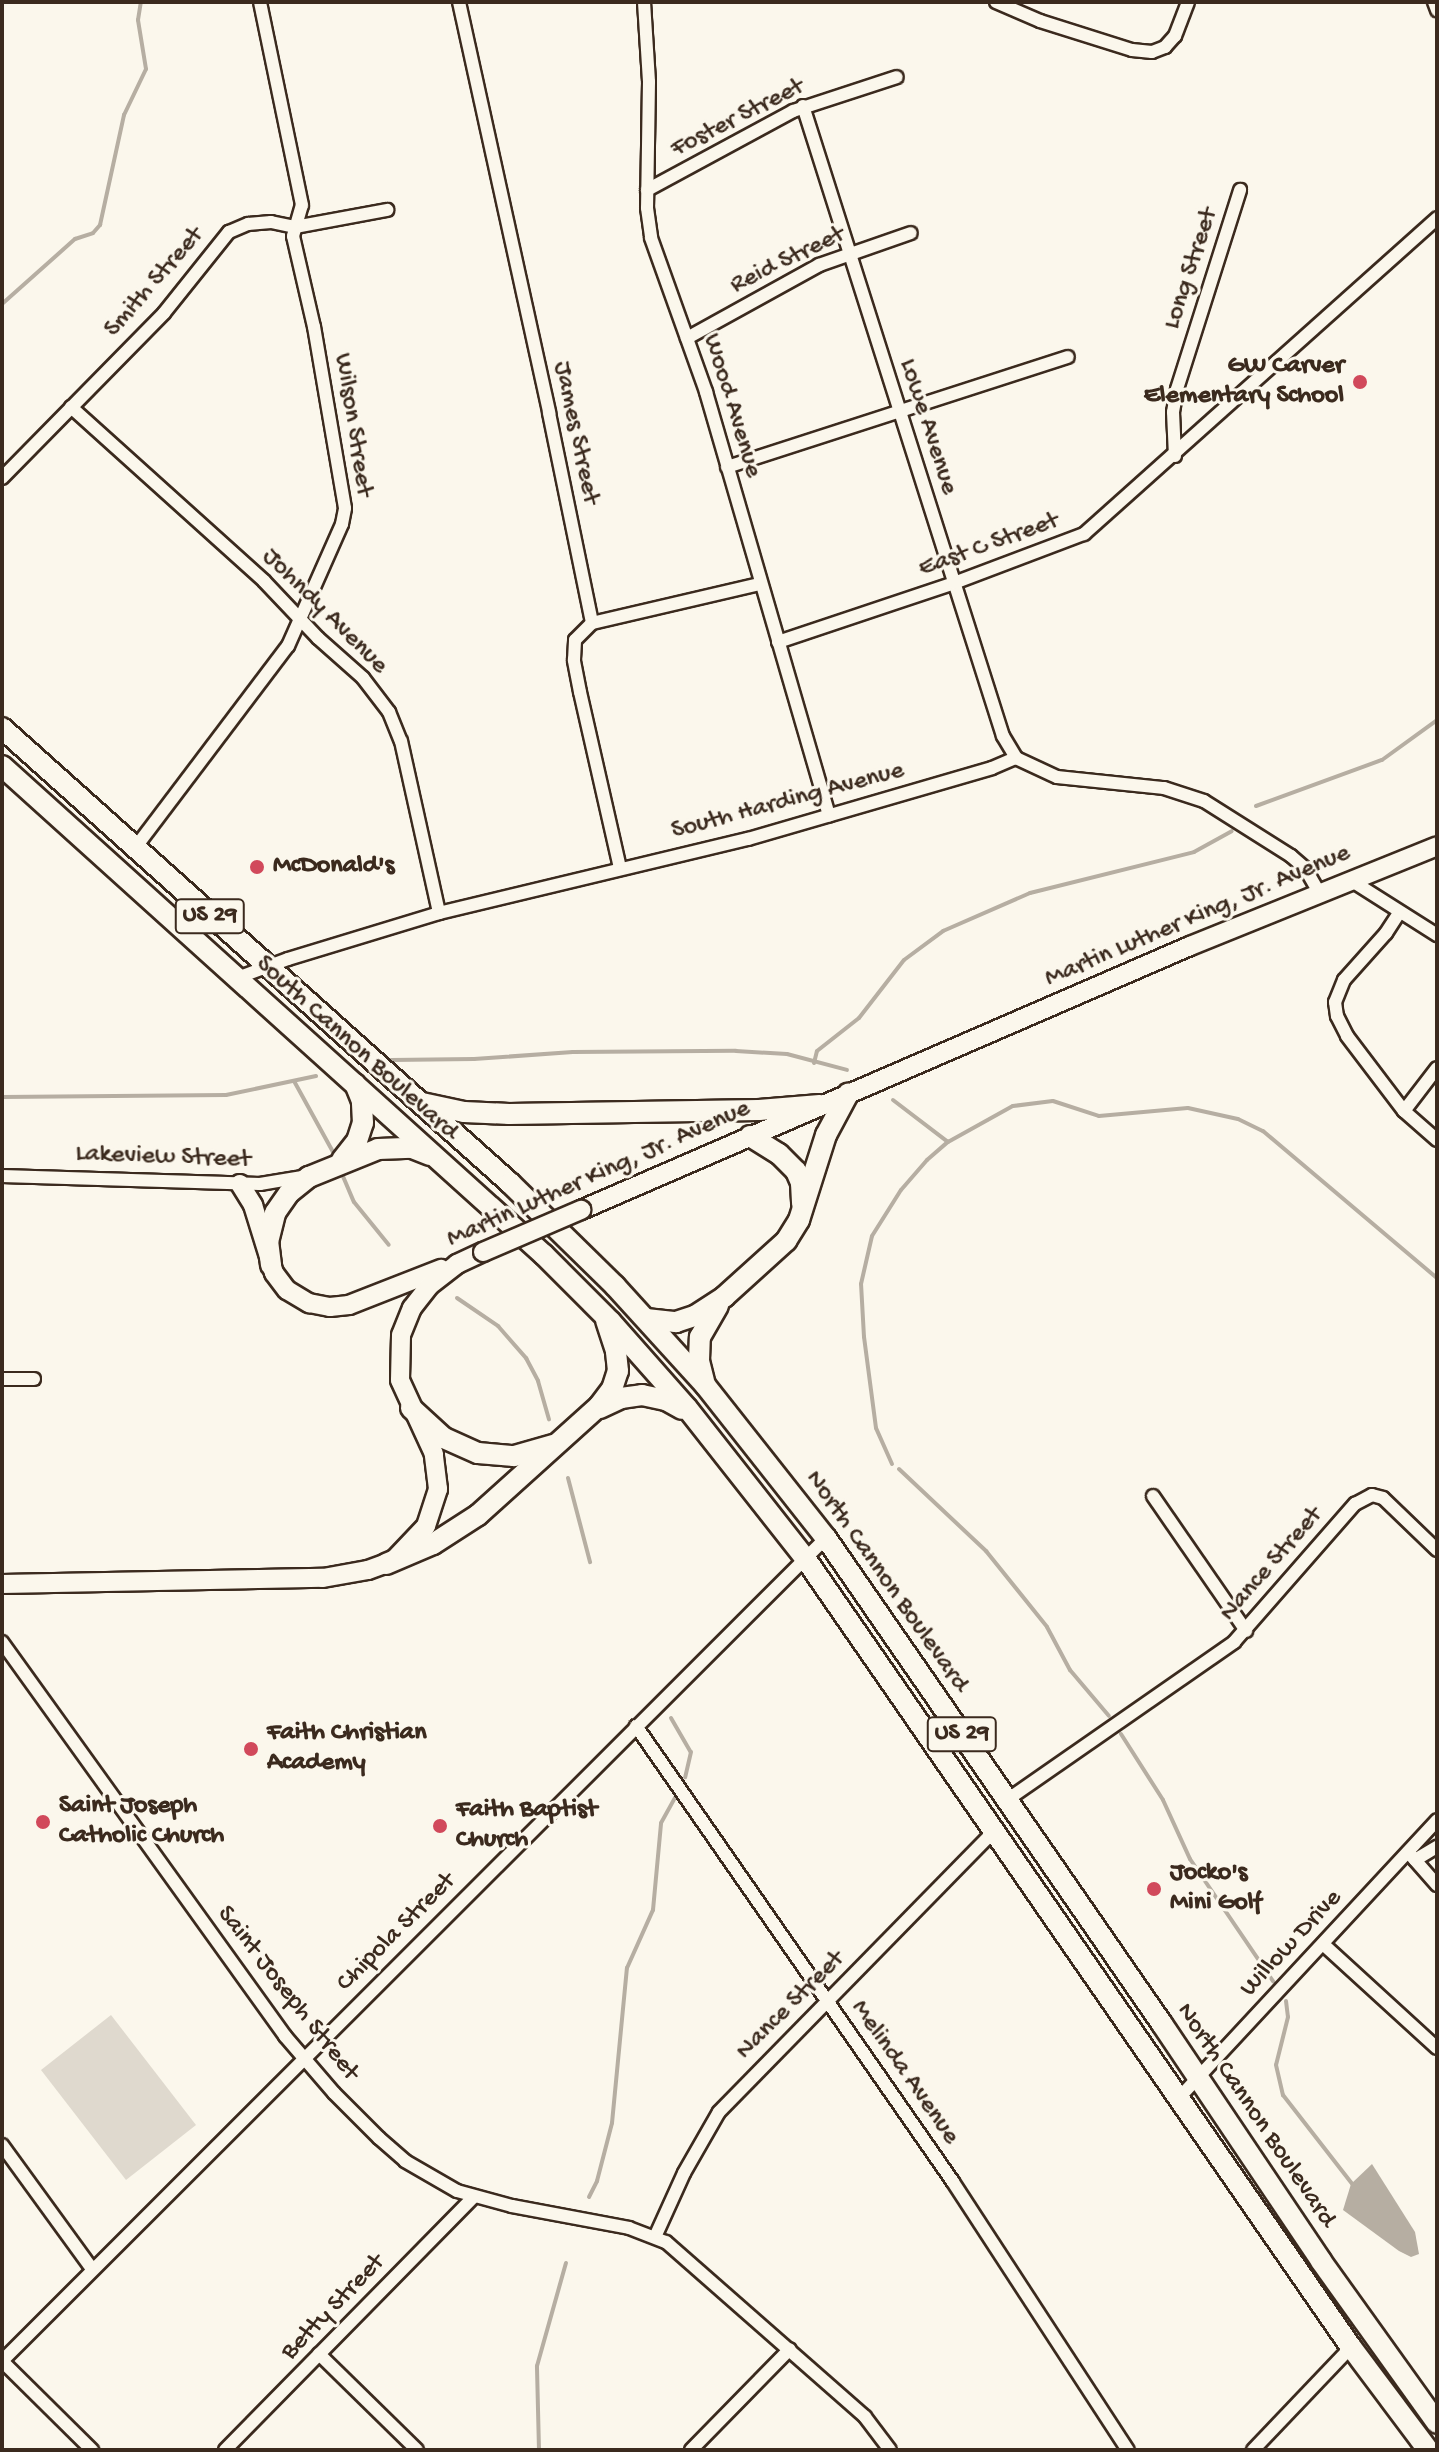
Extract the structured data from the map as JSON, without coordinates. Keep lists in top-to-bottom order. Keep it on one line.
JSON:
{"streets":{"main road":["US 29","Martin Luther King, Jr. Avenue","South Cannon Boulevard","North Cannon Boulevard"],"street":["Foster Street","Reid Street","Long Street","Smith Street","Wood Avenue","Wilson Street","Lowe Avenue","James Street","East C Street","Johndy Avenue","South Harding Avenue","Lakeview Street","Nance Street","Chipola Street","Willow Drive","Saint Joseph Street","Melinda Avenue","Betty Street"]},"crossings":[["Foster Street","Wood Avenue"],["Foster Street","Lowe Avenue"],["Reid Street","Wood Avenue"],["Reid Street","Lowe Avenue"],["Long Street","East C Street"],["Smith Street","Wilson Street"],["Smith Street","Johndy Avenue"],["Wood Avenue","East C Street"],["Wood Avenue","South Harding Avenue"],["Wilson Street","Johndy Avenue"],["Wilson Street","South Cannon Boulevard"],["Lowe Avenue","East C Street"],["Lowe Avenue","South Harding Avenue"],["Johndy Avenue","South Harding Avenue"],["South Harding Avenue","South Cannon Boulevard"],["South Cannon Boulevard","North Cannon Boulevard"],["Nance Street","North Cannon Boulevard"],["Nance Street","Saint Joseph Street"],["Nance Street","Melinda Avenue"],["North Cannon Boulevard","Chipola Street"],["North Cannon Boulevard","Willow Drive"],["Chipola Street","Saint Joseph Street"],["Chipola Street","Melinda Avenue"],["Saint Joseph Street","Betty Street"]],"places":["GW Carver Elementary School","McDonald's","Faith Christian Academy","Saint Joseph Catholic Church","Faith Baptist Church","Jocko's Mini Golf"]}
